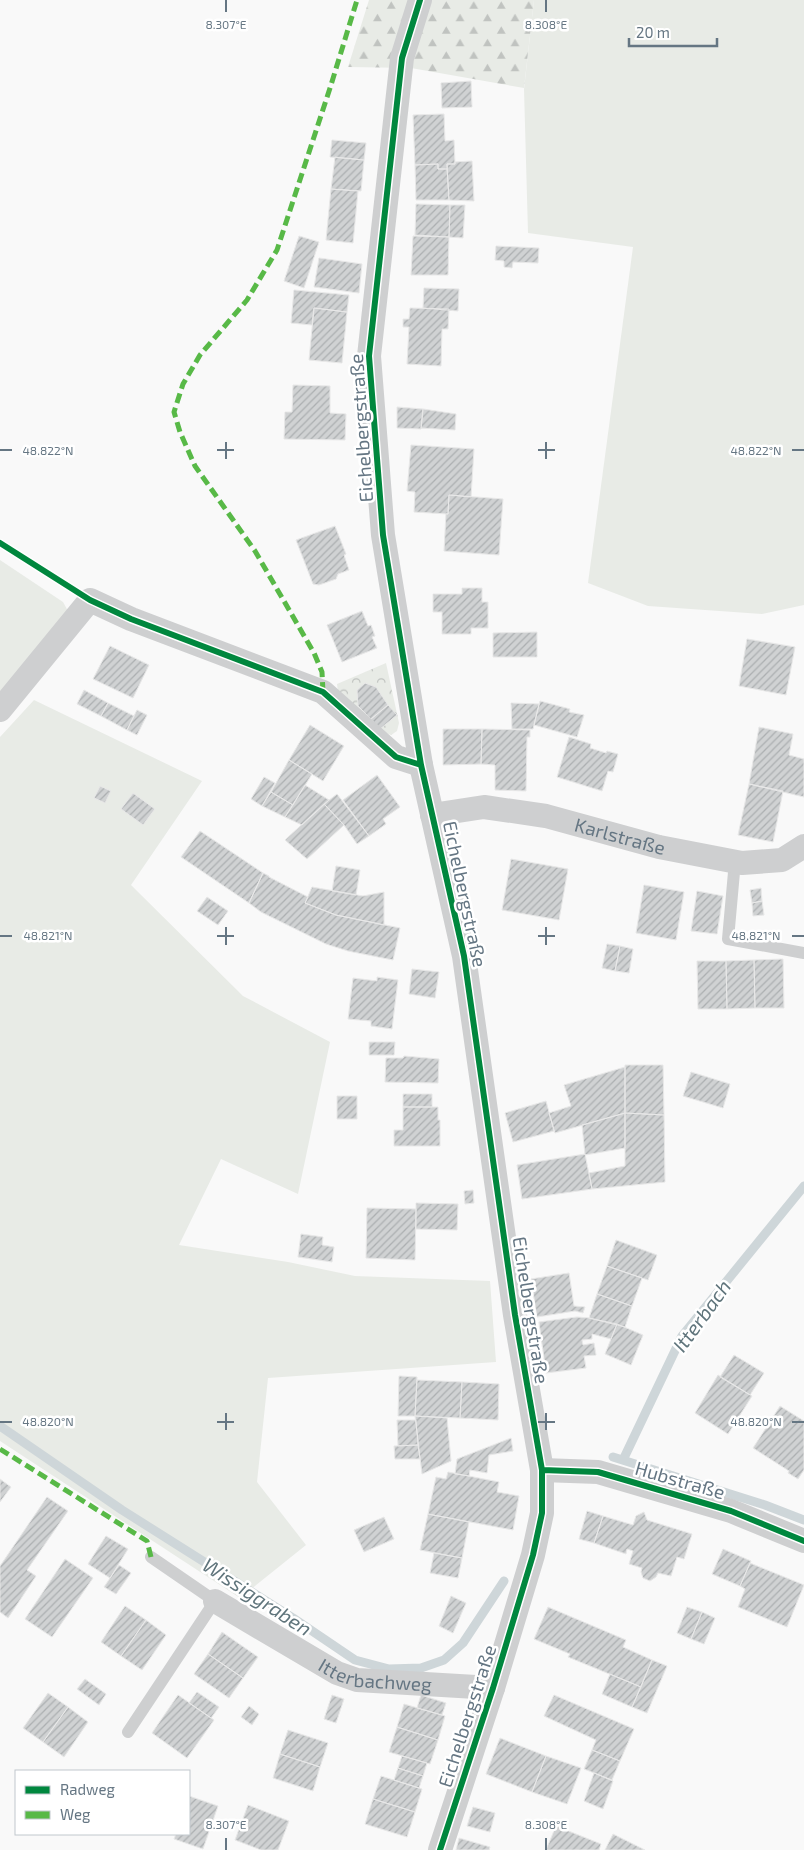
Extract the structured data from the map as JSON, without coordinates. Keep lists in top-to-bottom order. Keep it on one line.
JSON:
{"streets":{"street":["Eichelbergstraße","Karlstraße","Hubstraße","Itterbachweg"]},"crossings":[["Eichelbergstraße","Karlstraße"],["Eichelbergstraße","Hubstraße"],["Eichelbergstraße","Itterbachweg"]],"water":["Itterbach","Wissiggraben"],"legend":["Radweg","Weg"],"scale_bar":"20 m","coordinates":["8.307°E","8.308°E","48.822°N","48.821°N","48.820°N"]}
